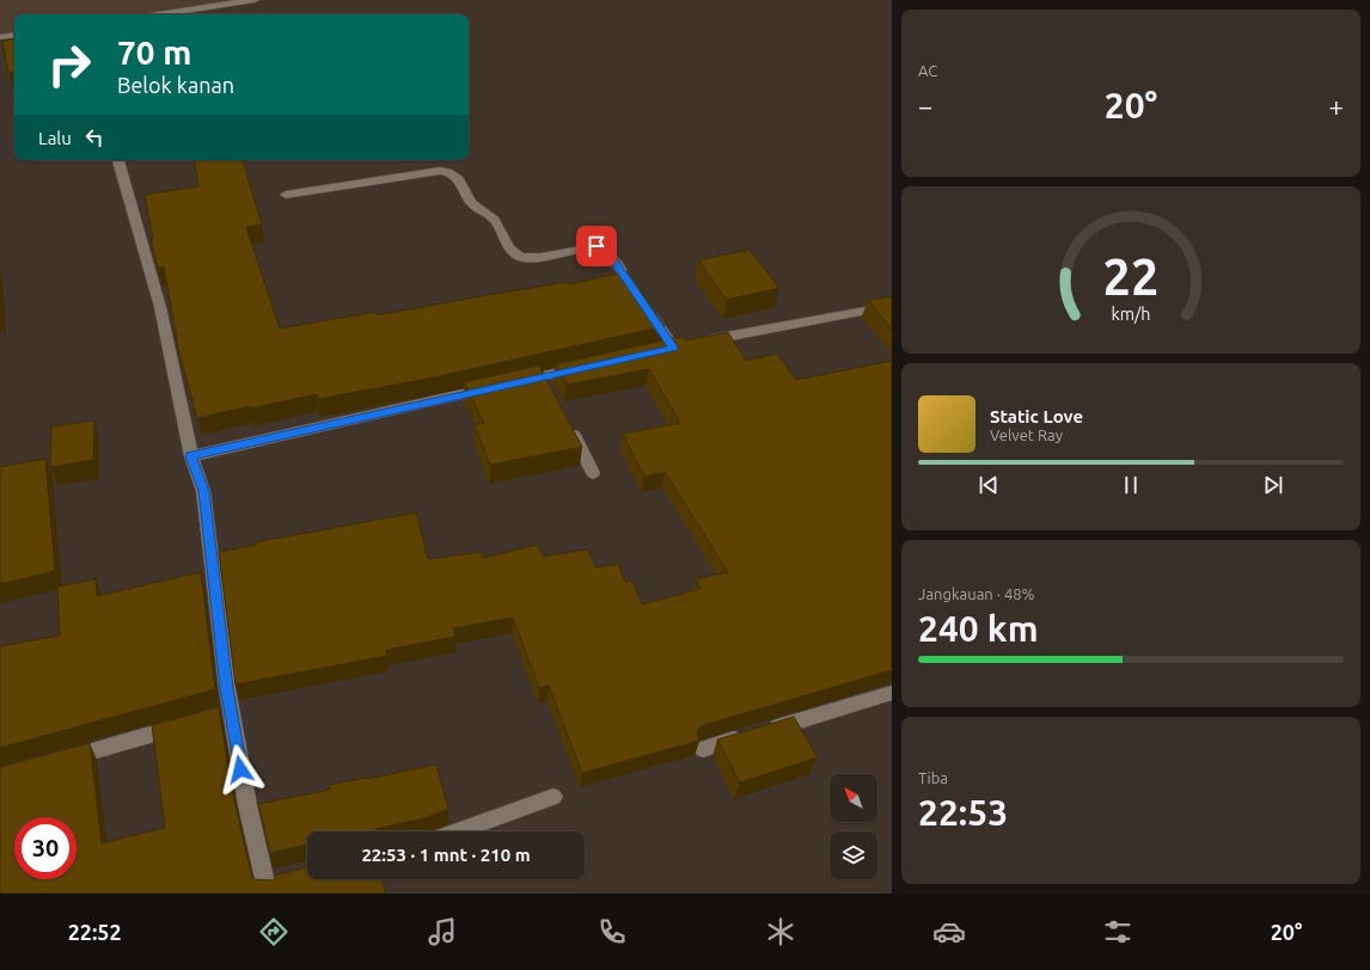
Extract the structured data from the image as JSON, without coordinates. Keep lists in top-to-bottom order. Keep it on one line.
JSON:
{"north":"top left","page":{"tile":["AC",["Jangkauan · 48%","240 km"],["Tiba","22:53"]],"turn":["70 m","Belok kanan"],"heat":["−","20°","+"],"then":"Lalu","song":["Static Love","Velvet Ray"],"limit":"30","trip":"22:53 · 1 mnt · 210 m","tabs":["22:52","20°"],"gauge":["22","km/h"]}}
